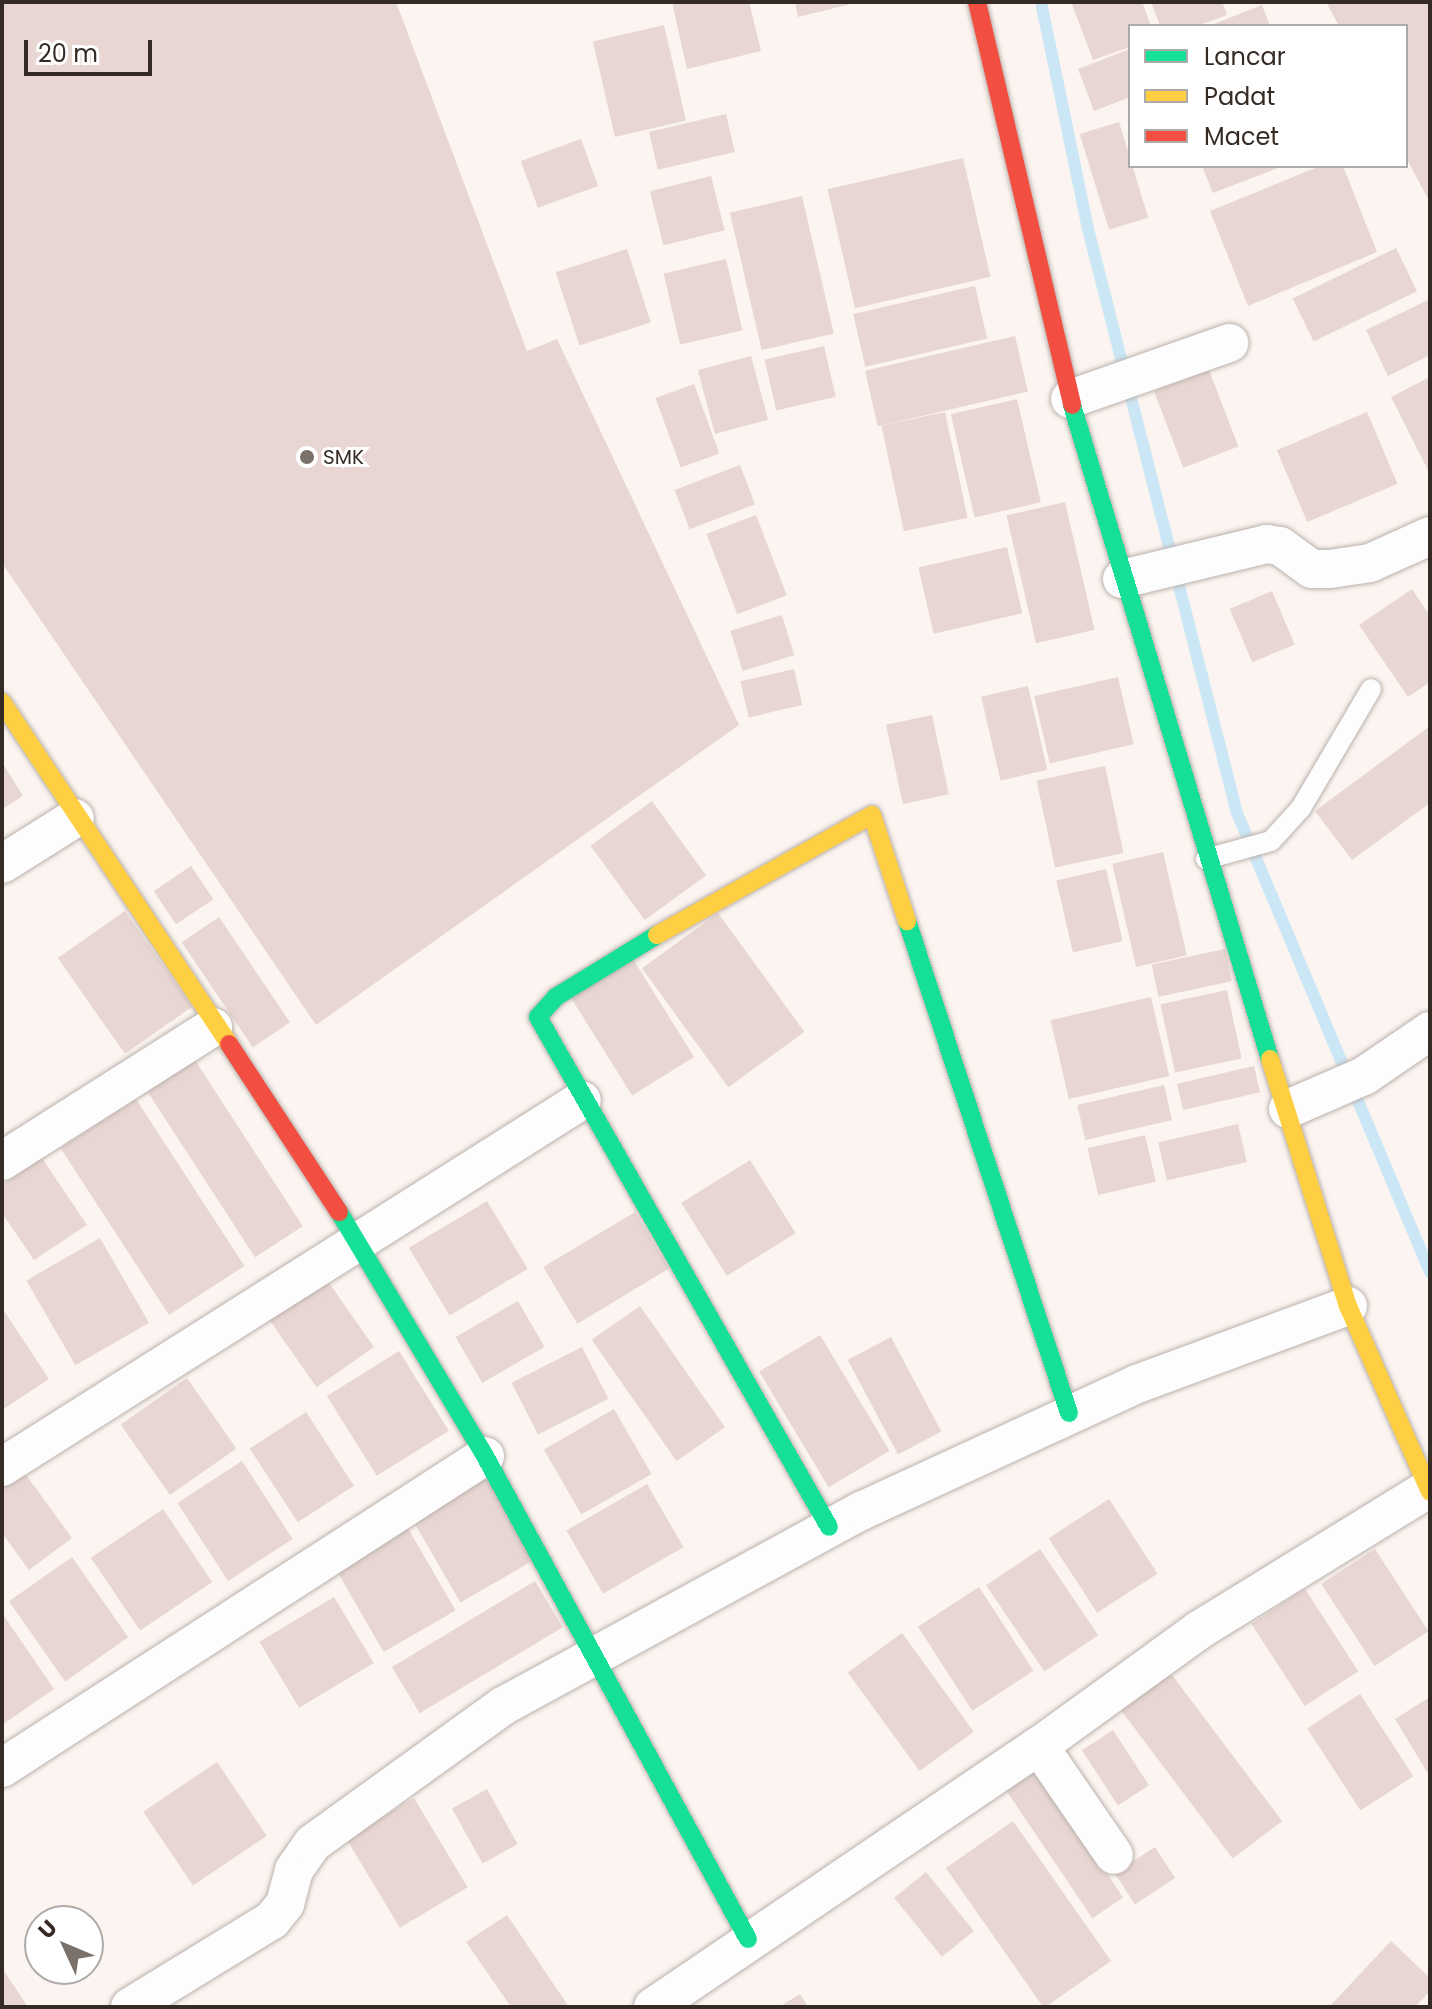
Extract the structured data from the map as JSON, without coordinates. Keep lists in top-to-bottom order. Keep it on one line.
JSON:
{"places":["SMK"],"legend":["Lancar","Padat","Macet"],"scale_bar":"20 m","north":"top left"}
